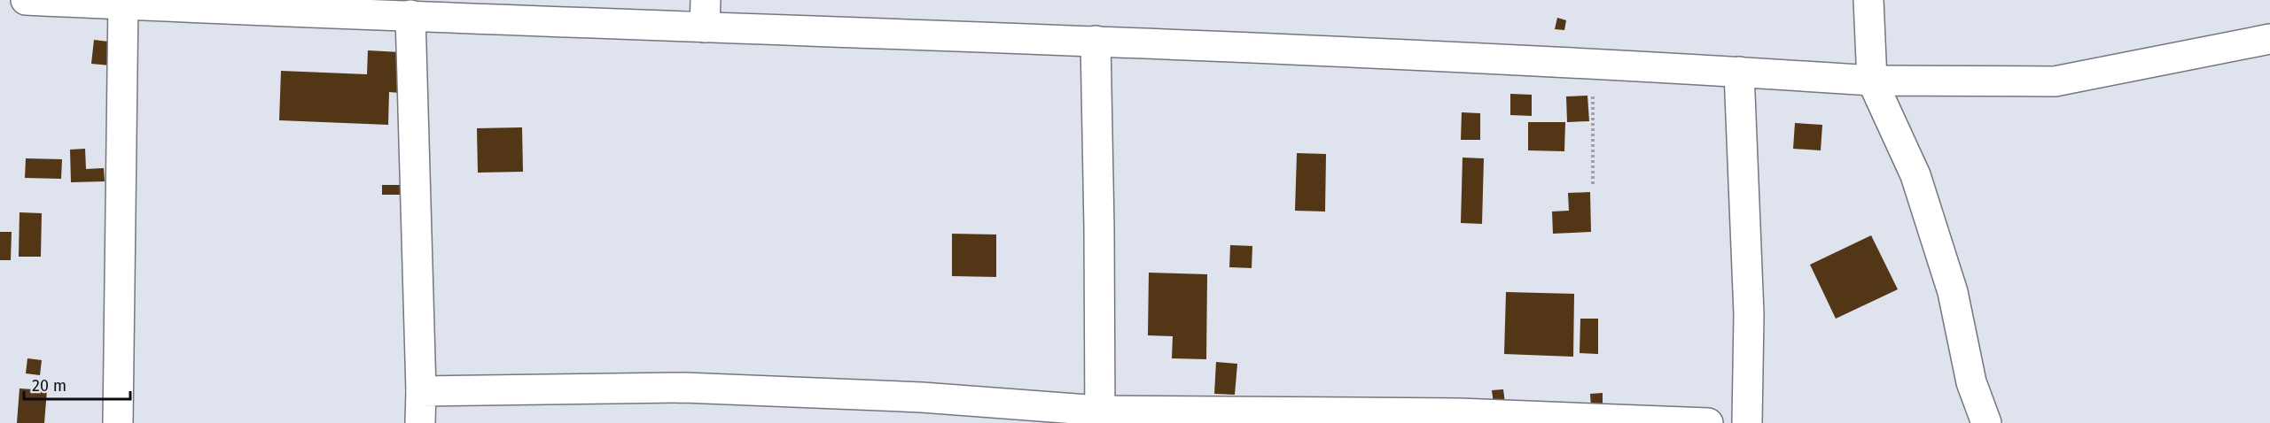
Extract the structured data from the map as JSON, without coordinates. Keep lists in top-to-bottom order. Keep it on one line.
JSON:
{"scale_bar":"20 m"}
